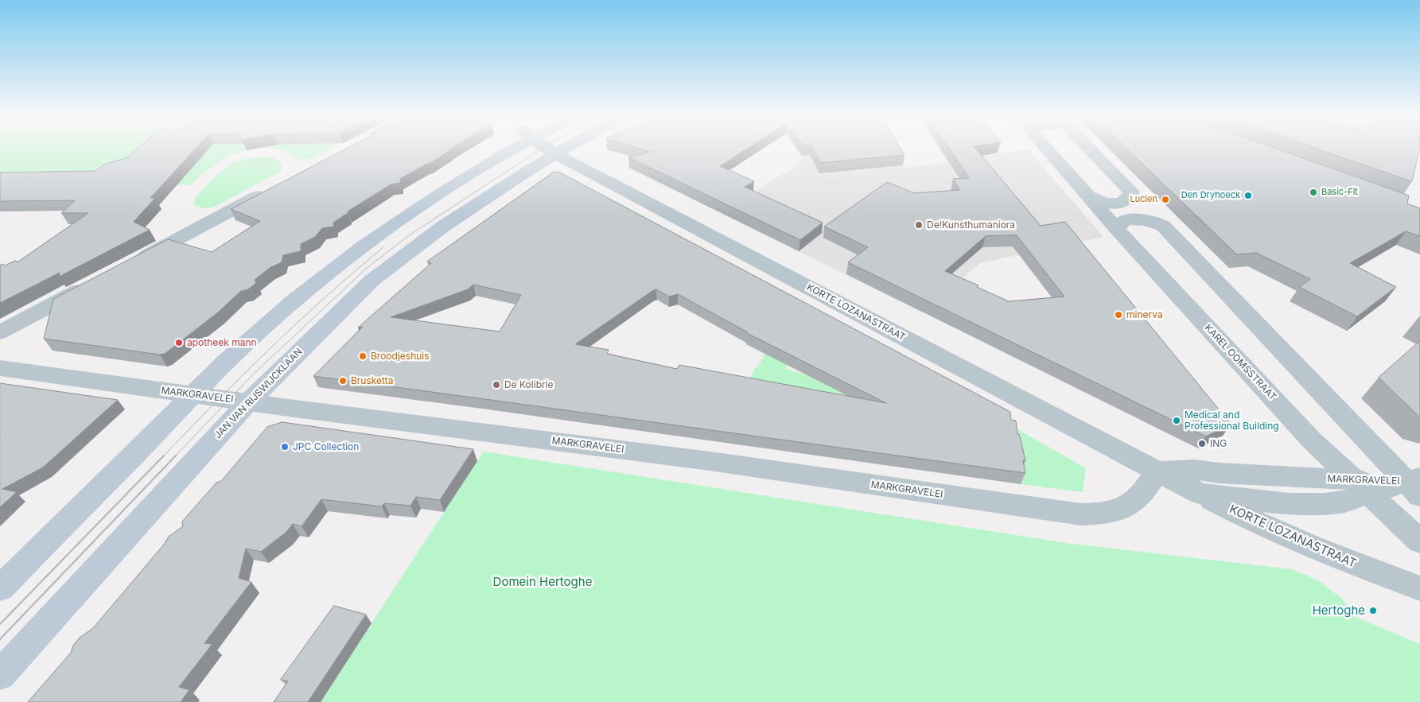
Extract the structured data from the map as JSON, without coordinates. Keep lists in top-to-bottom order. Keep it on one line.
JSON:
{"streets":{"main road":["JAN VAN RIJSWIJCKLAAN"],"street":["KORTE LOZANASTRAAT","KAREL OOMSSTRAAT","MARKGRAVELEI"]},"crossings":[["KORTE LOZANASTRAAT","JAN VAN RIJSWIJCKLAAN"],["KORTE LOZANASTRAAT","MARKGRAVELEI"],["KAREL OOMSSTRAAT","MARKGRAVELEI"],["JAN VAN RIJSWIJCKLAAN","MARKGRAVELEI"]],"parks":["Domein Hertoghe"],"places":["Basic-Fit","Den Dryhoeck","Lucien","De!Kunsthumaniora","minerva","apotheek mann","Broodjeshuis","Brusketta","De Kolibrie","Medical and Professional Building","ING","JPC Collection","Hertoghe"]}
